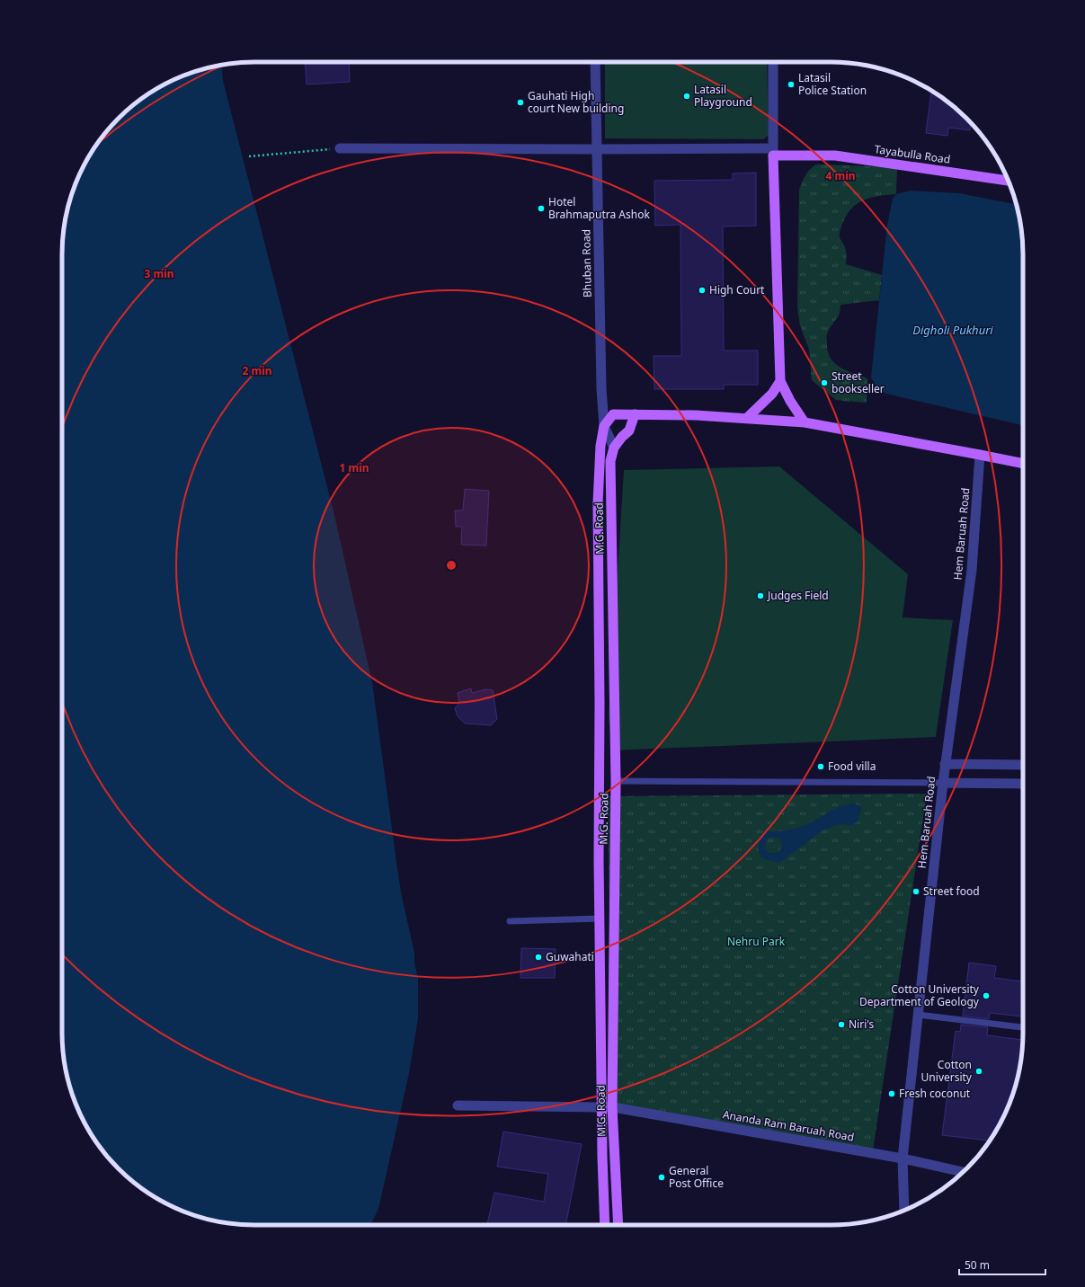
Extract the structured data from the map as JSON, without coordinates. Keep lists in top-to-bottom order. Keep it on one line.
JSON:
{"streets":{"main road":["Tayabulla Road","M.G. Road"],"street":["Bhuban Road","Hem Baruah Road","Ananda Ram Baruah Road"]},"crossings":[["M.G. Road","Ananda Ram Baruah Road"],["Hem Baruah Road","Ananda Ram Baruah Road"]],"water":["Digholi Pukhuri"],"parks":["Nehru Park"],"places":["Latasil Police Station","Latasil Playground","Gauhati High court New building","Hotel Brahmaputra Ashok","High Court","Street bookseller","Judges Field","Food villa","Street food","Guwahati","Cotton University Department of Geology","Niri's","Cotton University","Fresh coconut","General Post Office"],"scale_bar":"50 m","rings":["4 min","3 min","2 min","1 min"]}
